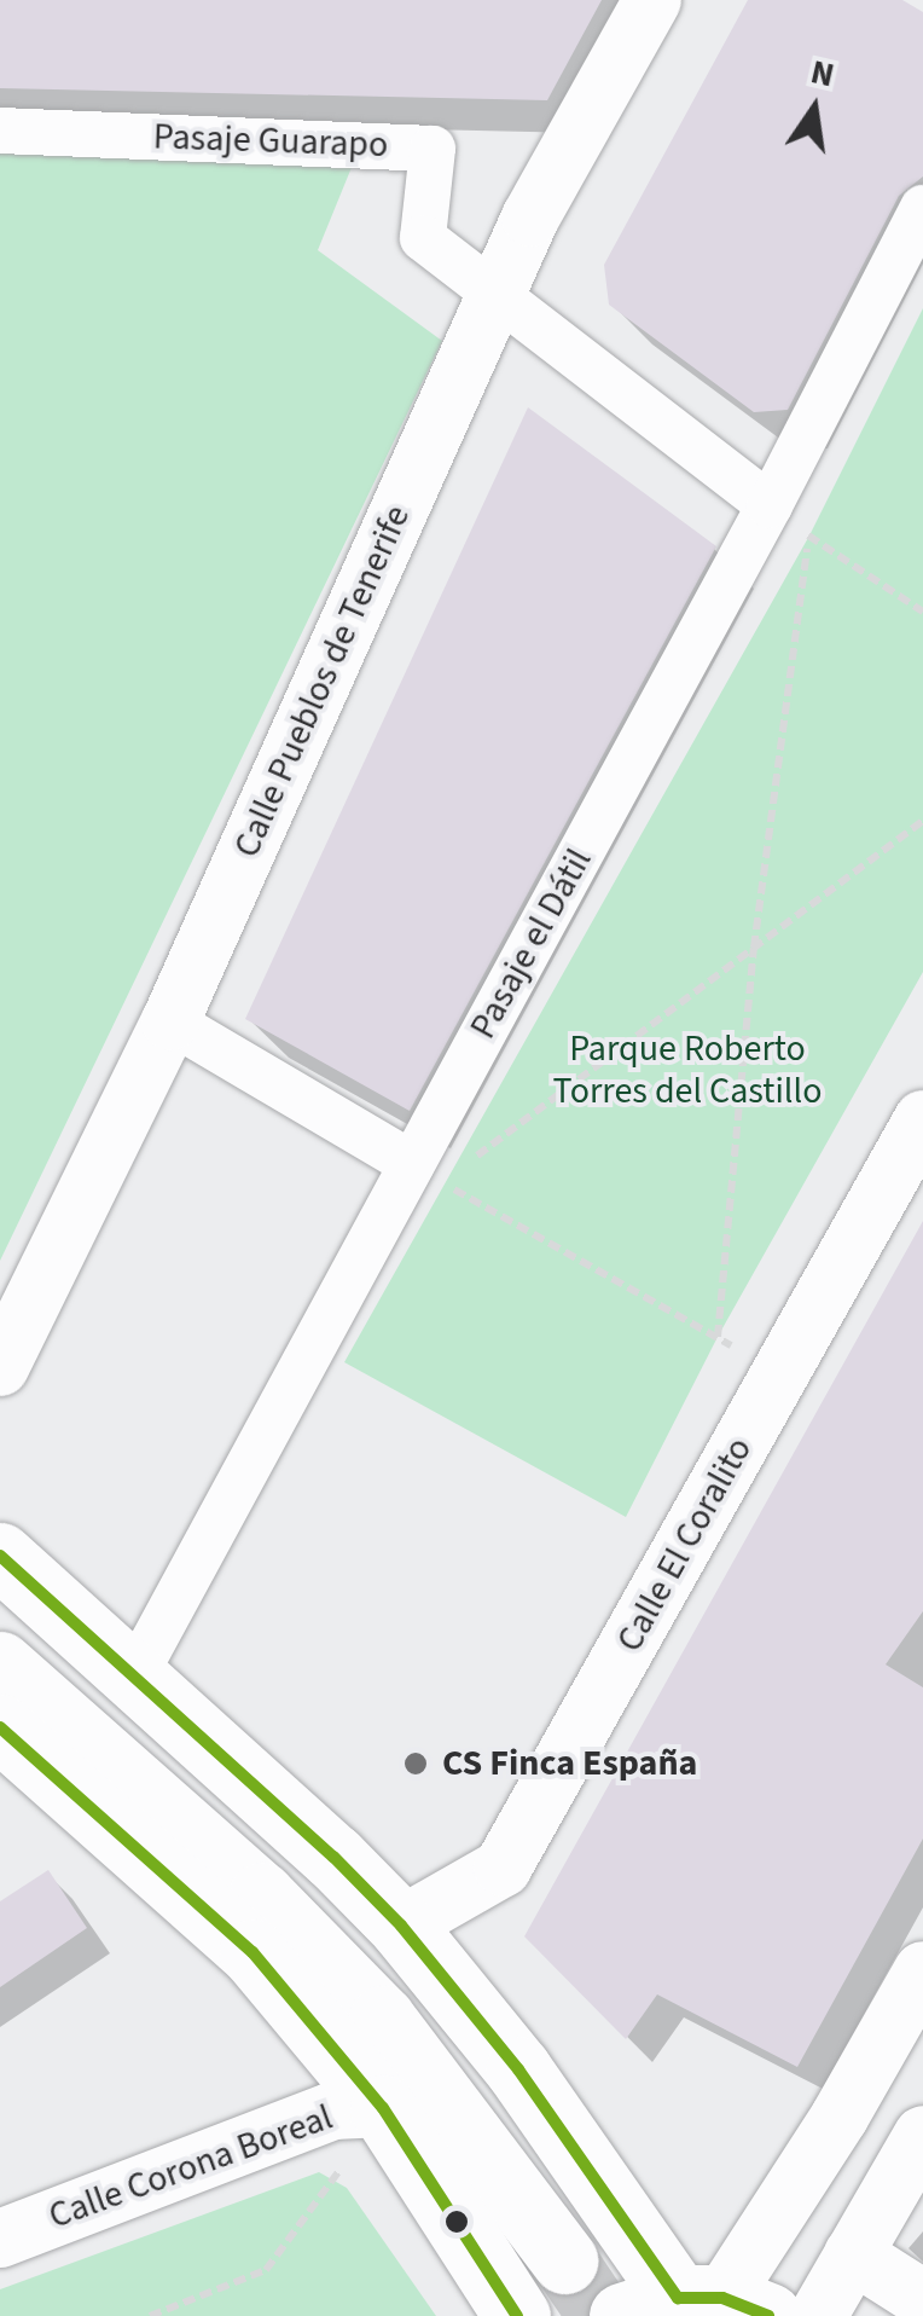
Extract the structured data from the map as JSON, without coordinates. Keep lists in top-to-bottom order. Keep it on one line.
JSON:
{"streets":{"street":["Pasaje Guarapo","Calle Pueblos de Tenerife","Pasaje el Dátil","Calle El Coralito","Calle Corona Boreal"]},"crossings":[["Pasaje Guarapo","Calle Pueblos de Tenerife"]],"parks":["Parque Roberto Torres del Castillo"],"places":["CS Finca España"],"north":"top"}
